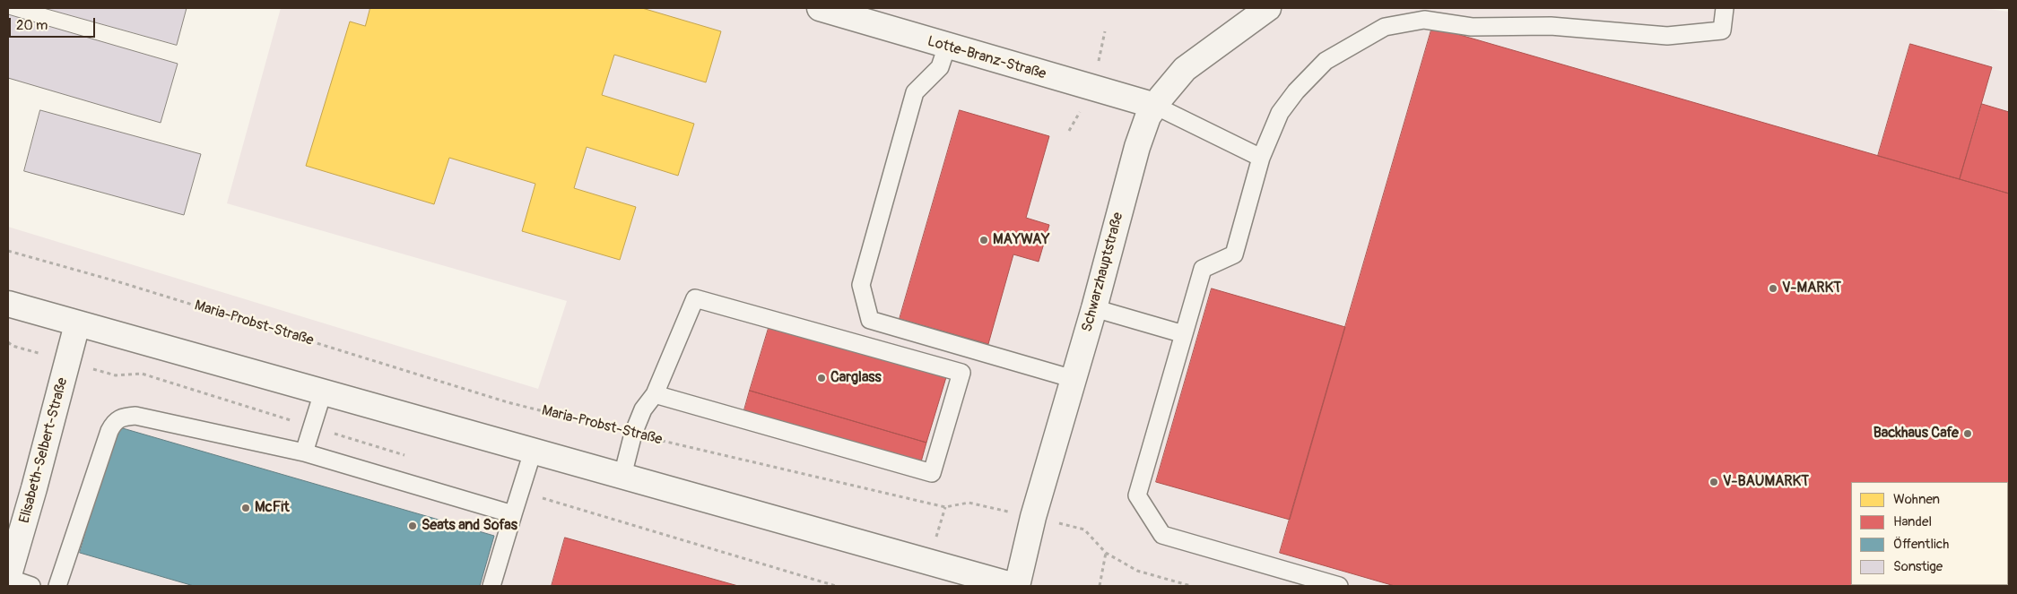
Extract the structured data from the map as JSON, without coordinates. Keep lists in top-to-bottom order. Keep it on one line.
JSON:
{"streets":{"street":["Lotte-Branz-Straße","Schwarzhauptstraße","Elisabeth-Selbert-Straße"],"path":["Maria-Probst-Straße"]},"crossings":[["Lotte-Branz-Straße","Schwarzhauptstraße"],["Schwarzhauptstraße","Maria-Probst-Straße"]],"places":["MAYWAY","V-MARKT","Carglass","Backhaus Cafe","V-BAUMARKT","McFit","Seats and Sofas"],"legend":["Wohnen","Handel","Öffentlich","Sonstige"],"scale_bar":"20 m"}
